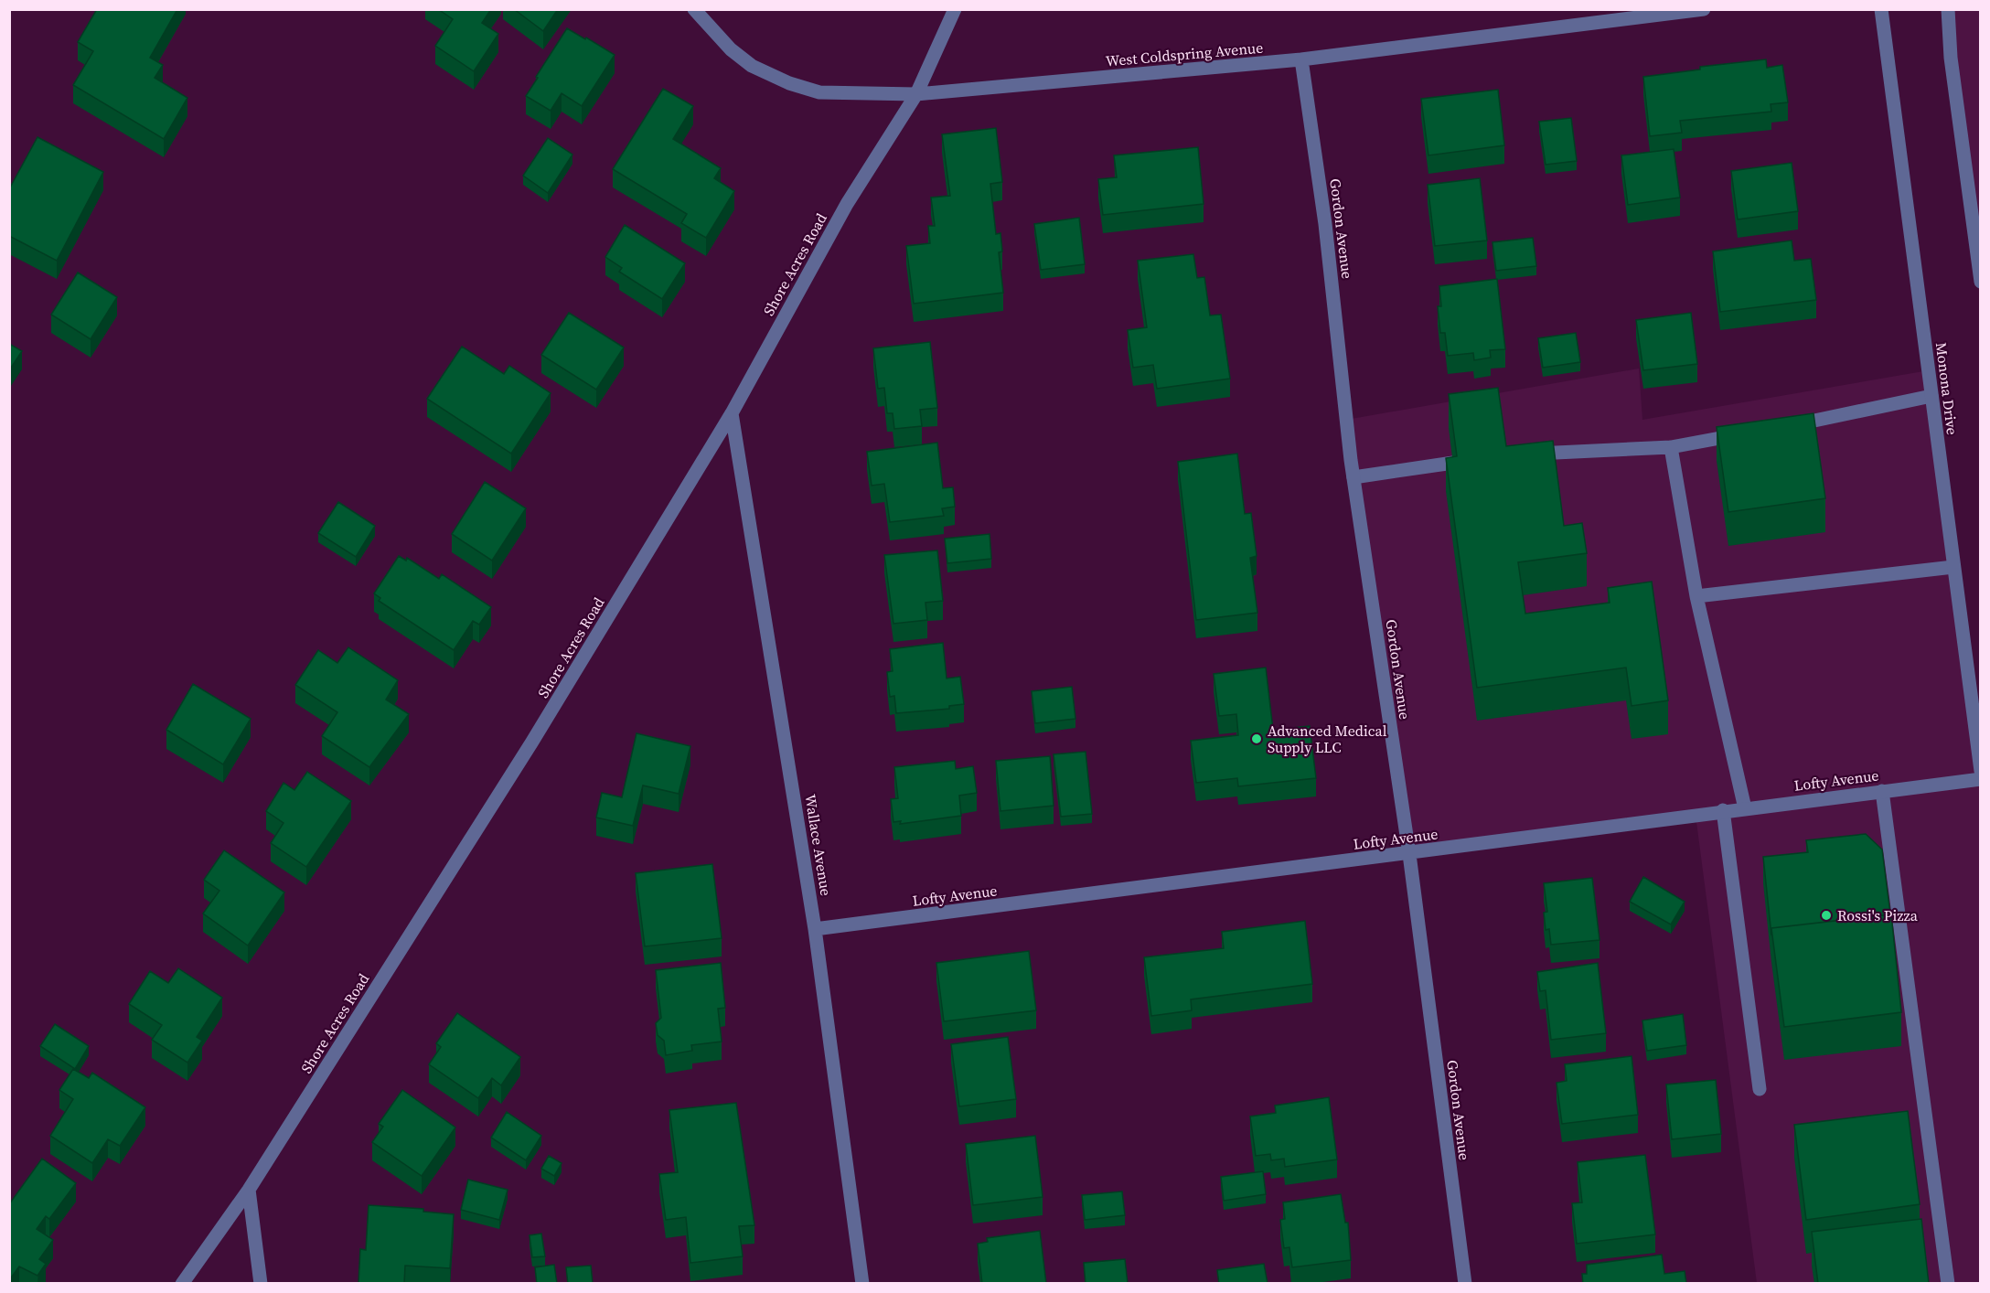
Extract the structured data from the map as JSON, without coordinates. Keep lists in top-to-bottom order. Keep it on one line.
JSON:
{"streets":{"street":["West Coldspring Avenue","Gordon Avenue","Shore Acres Road","Monona Drive","Lofty Avenue","Wallace Avenue"]},"crossings":[["West Coldspring Avenue","Gordon Avenue"],["West Coldspring Avenue","Shore Acres Road"],["Gordon Avenue","Lofty Avenue"],["Shore Acres Road","Wallace Avenue"],["Lofty Avenue","Wallace Avenue"]],"places":["Advanced Medical Supply LLC","Rossi's Pizza"]}
